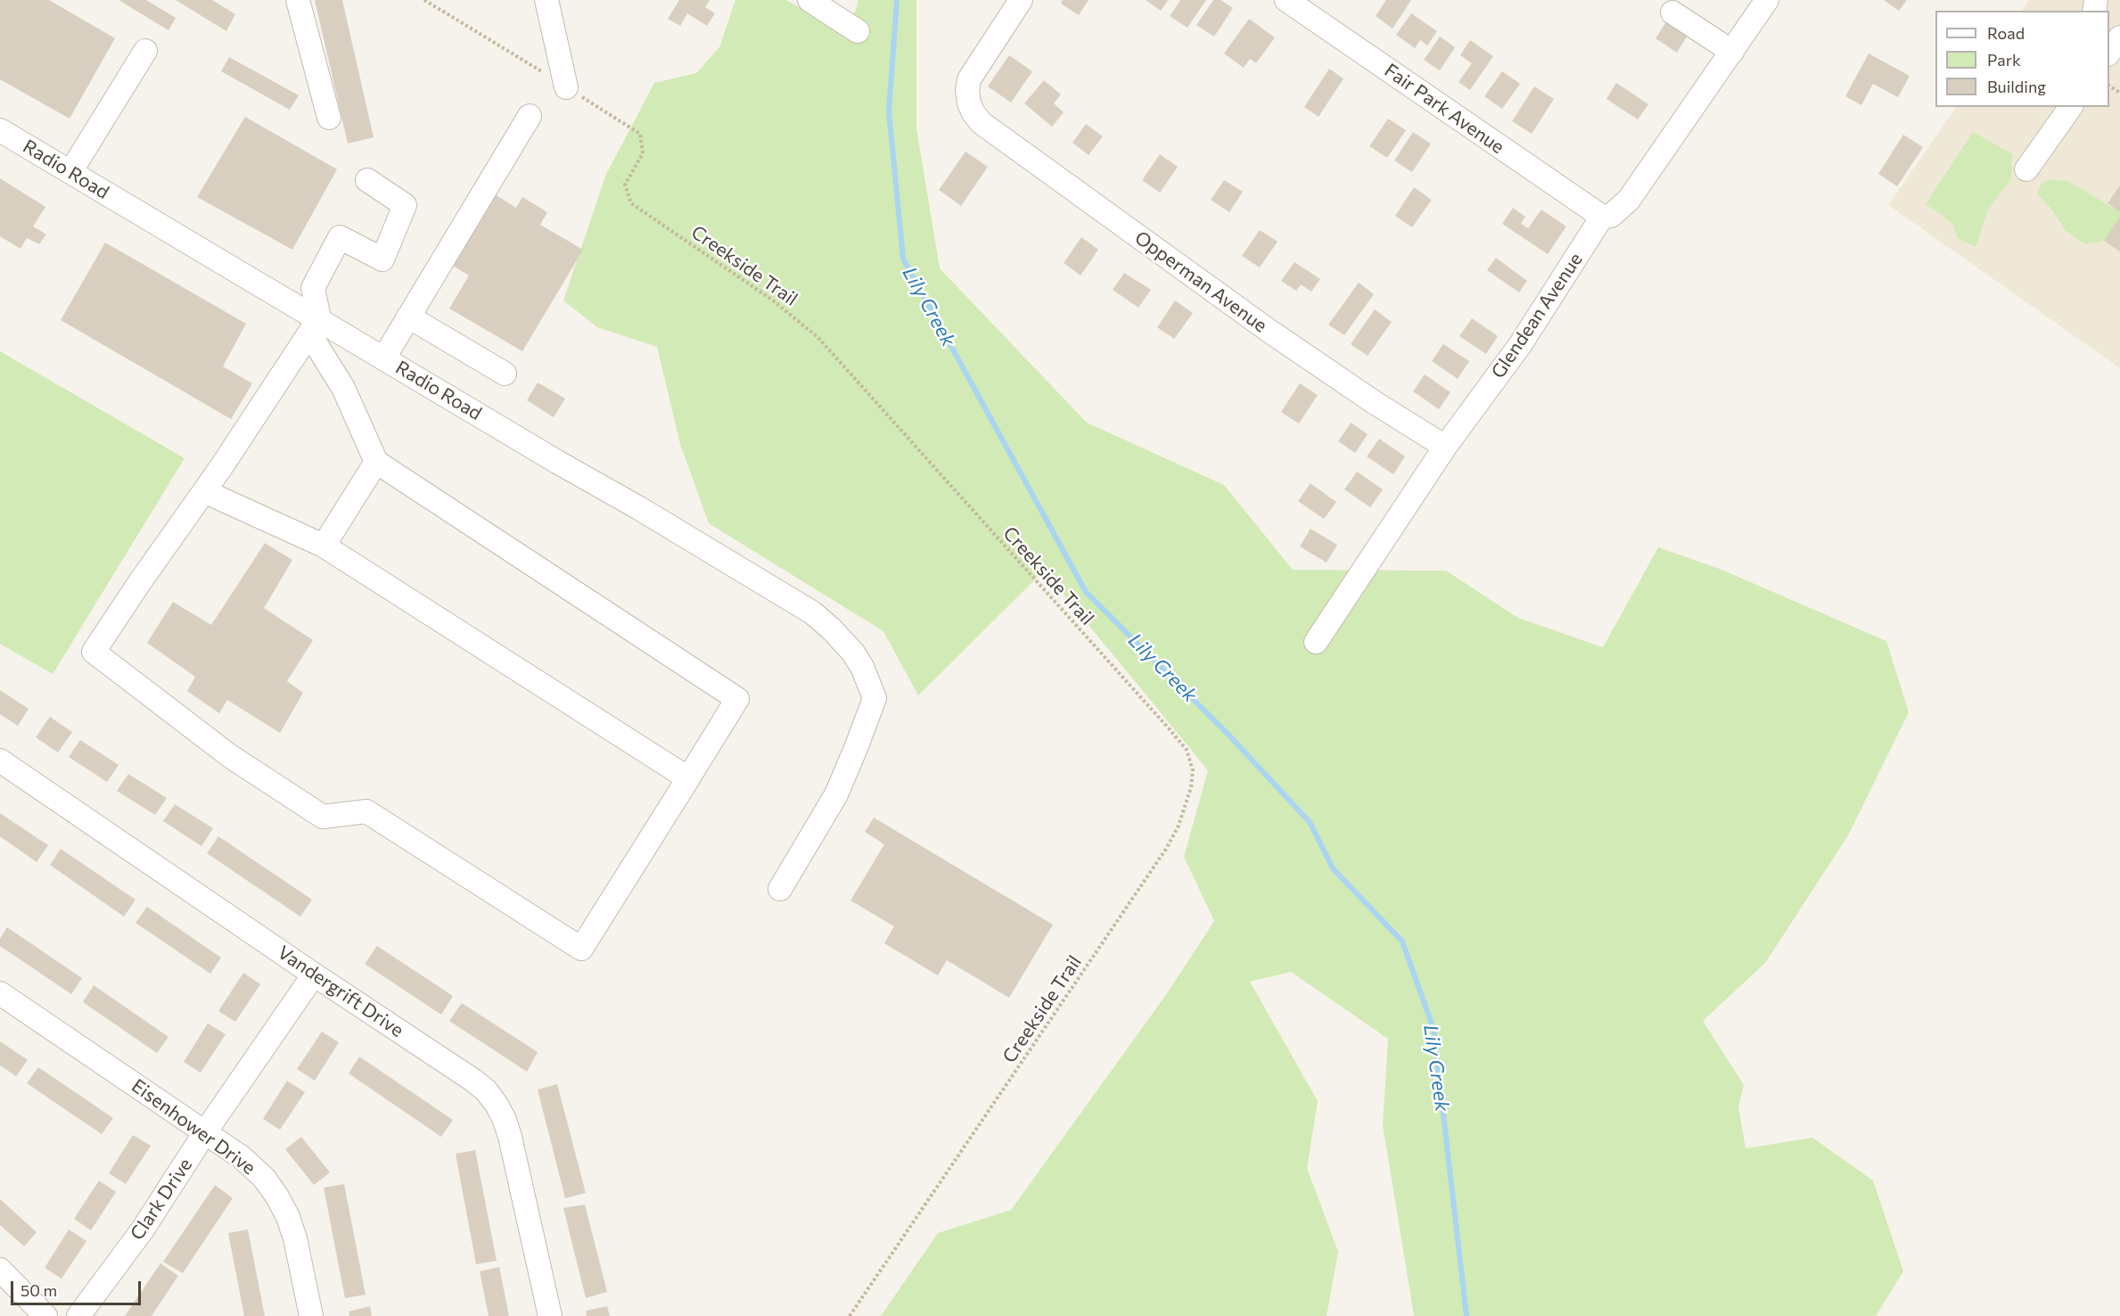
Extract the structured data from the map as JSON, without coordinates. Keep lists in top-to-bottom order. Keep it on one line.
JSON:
{"streets":{"street":["Fair Park Avenue","Radio Road","Opperman Avenue","Glendean Avenue","Vandergrift Drive","Eisenhower Drive","Clark Drive"],"path":["Creekside Trail"]},"crossings":[["Fair Park Avenue","Glendean Avenue"],["Opperman Avenue","Glendean Avenue"],["Vandergrift Drive","Clark Drive"],["Eisenhower Drive","Clark Drive"]],"water":["Lily Creek"],"legend":["Road","Park","Building"],"scale_bar":"50 m"}
